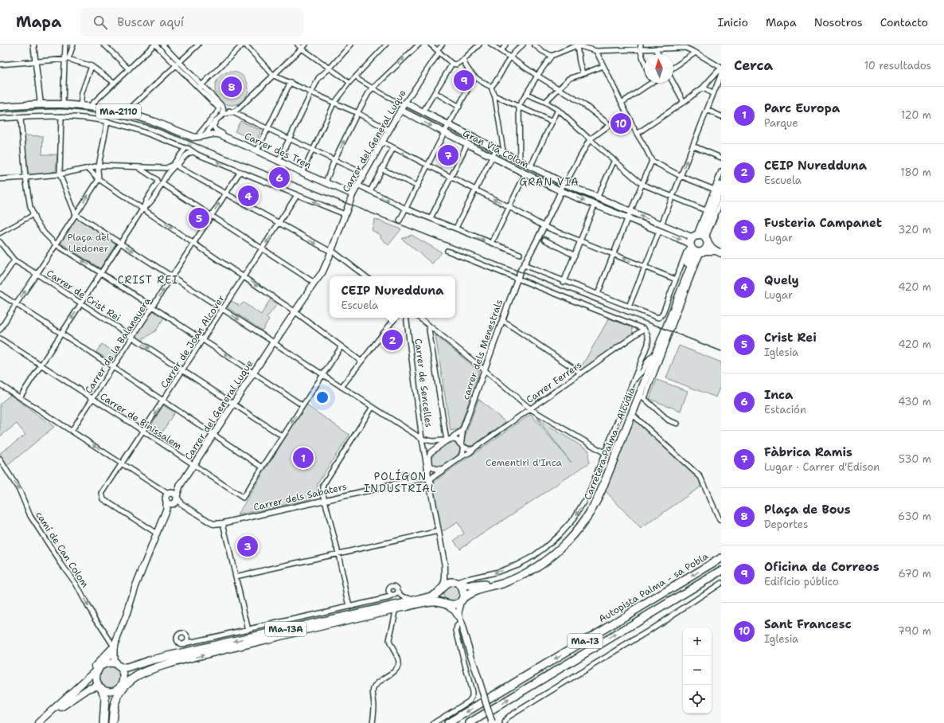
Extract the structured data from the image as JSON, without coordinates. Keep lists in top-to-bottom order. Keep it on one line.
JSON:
{"streets":{"highway":["Carretera Palma - Alcúdia","Autopista Palma - sa Pobla","Ma-13A","Ma-13"],"main road":["Ma-2110","Carrer del General Luque","Gran Via Colom","Carrer des Tren"],"street":["Carrer de Crist Rei","Carrer de Joan Alcover","Carrer de la Balanguera","carrer dels Menestrals","Carrer Ferrers","Carrer de Sencelles","Carrer de Binissalem","Carrer dels Sabaters","camí de Can Colom"]},"crossings":[["Ma-2110","Carrer des Tren"],["Carrer del General Luque","Gran Via Colom"],["Carrer del General Luque","Carrer des Tren"],["Carrer del General Luque","Carrer de Crist Rei"],["Carrer del General Luque","Carrer de Binissalem"],["Carrer del General Luque","Carrer dels Sabaters"],["Gran Via Colom","carrer dels Menestrals"],["Gran Via Colom","Carretera Palma - Alcúdia"],["Carrer de Crist Rei","Carrer de Joan Alcover"],["Carrer de Crist Rei","Carrer de la Balanguera"],["Carrer de Joan Alcover","Carrer de Binissalem"],["Carrer de la Balanguera","Carrer de Binissalem"],["carrer dels Menestrals","Carrer Ferrers"],["carrer dels Menestrals","Carrer de Sencelles"],["Carrer Ferrers","Carrer de Sencelles"],["Carrer de Sencelles","Carretera Palma - Alcúdia"],["Carrer de Sencelles","Carrer dels Sabaters"],["Carrer de Sencelles","Ma-13A"],["Carretera Palma - Alcúdia","Ma-13A"]],"one_way":["camí de Can Colom"],"districts":["GRAN VIA","CRIST REI","POLÍGON INDUSTRIAL"],"parks":["Plaça del Lledoner","Cementiri d'Inca"],"north":"top","page":{"header":"Mapa","search":"Buscar aquí","nav":["Inicio","Mapa","Nosotros","Contacto"],"heading":["Cerca","10 resultados"],"pins":["9","8","10","7","6","4","5","2","1","3"],"list":[{"mark":"1","name":"Parc Europa","note":"Parque","value":"120 m"},{"mark":"2","name":"CEIP Nuredduna","note":"Escuela","value":"180 m"},{"mark":"3","name":"Fusteria Campanet","note":"Lugar","value":"320 m"},{"mark":"4","name":"Quely","note":"Lugar","value":"420 m"},{"mark":"5","name":"Crist Rei","note":"Iglesia","value":"420 m"},{"mark":"6","name":"Inca","note":"Estación","value":"430 m"},{"mark":"7","name":"Fàbrica Ramis","note":"Lugar · Carrer d'Edison","value":"530 m"},{"mark":"8","name":"Plaça de Bous","note":"Deportes","value":"630 m"},{"mark":"9","name":"Oficina de Correos","note":"Edificio público","value":"670 m"},{"mark":"10","name":"Sant Francesc","note":"Iglesia","value":"790 m"}],"popup":["CEIP Nuredduna","Escuela"],"map_buttons":["+","−"]}}
